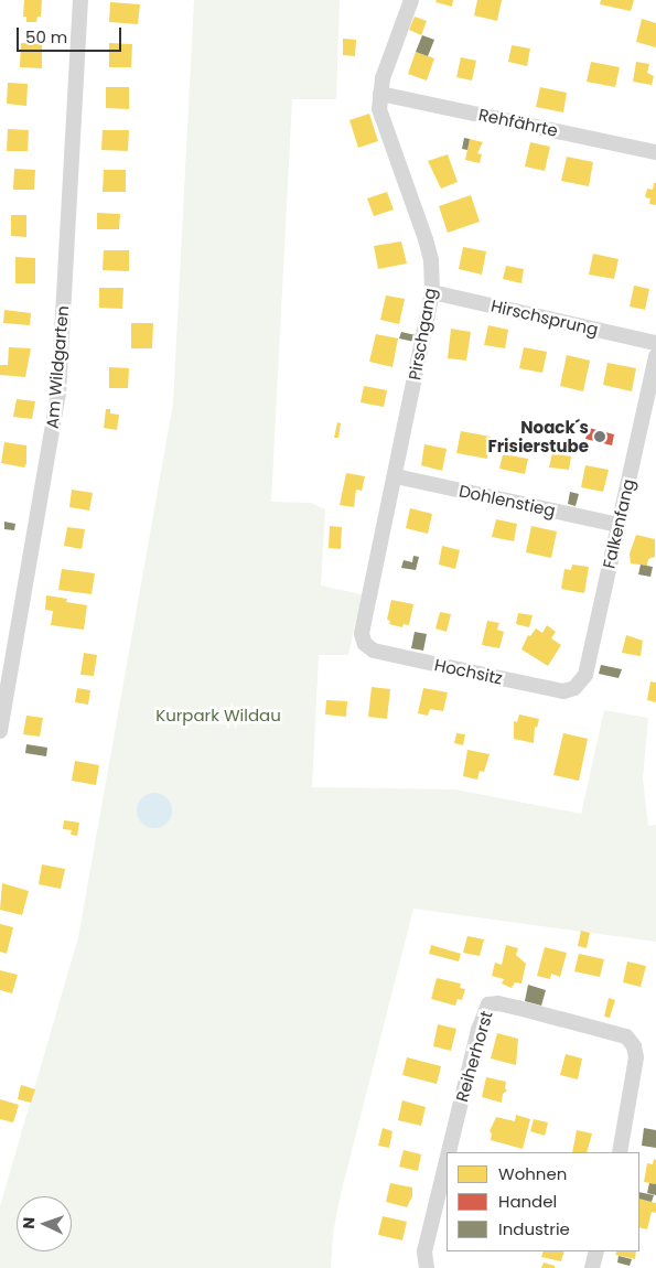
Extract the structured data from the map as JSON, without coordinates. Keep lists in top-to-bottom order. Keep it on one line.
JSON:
{"streets":{"street":["Rehfährte","Hirschsprung","Pirschgang","Am Wildgarten","Dohlenstieg","Falkenfang","Hochsitz","Reiherhorst"]},"crossings":[["Rehfährte","Pirschgang"],["Hirschsprung","Pirschgang"],["Pirschgang","Dohlenstieg"],["Pirschgang","Hochsitz"],["Dohlenstieg","Falkenfang"],["Falkenfang","Hochsitz"]],"parks":["Kurpark Wildau"],"places":["Noack´s Frisierstube"],"legend":["Wohnen","Handel","Industrie"],"scale_bar":"50 m","north":"left"}
